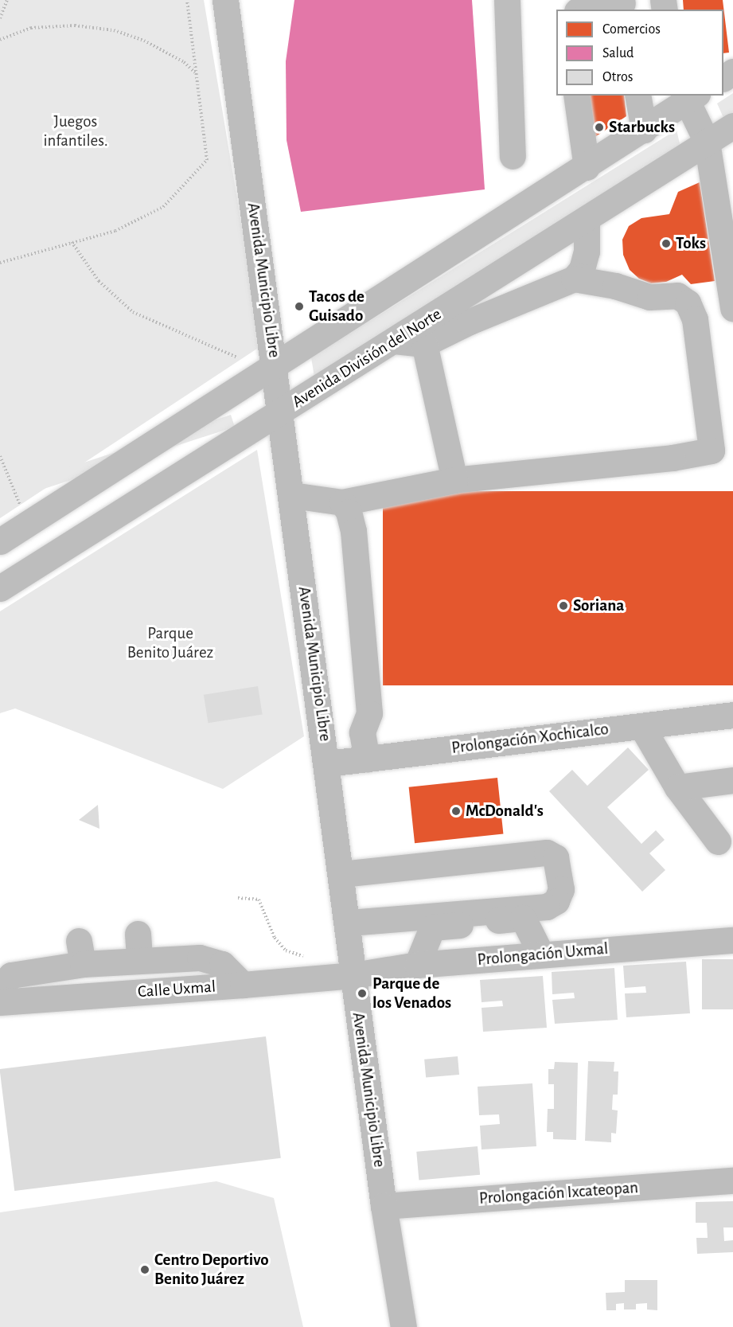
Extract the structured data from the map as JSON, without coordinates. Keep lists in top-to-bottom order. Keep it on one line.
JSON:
{"streets":{"main road":["Avenida Municipio Libre","Avenida División del Norte","Prolongación Xochicalco","Prolongación Uxmal","Calle Uxmal","Prolongación Ixcateopan"]},"crossings":[["Avenida Municipio Libre","Avenida División del Norte"],["Avenida Municipio Libre","Prolongación Xochicalco"],["Avenida Municipio Libre","Prolongación Uxmal"],["Avenida Municipio Libre","Calle Uxmal"],["Avenida Municipio Libre","Prolongación Ixcateopan"],["Prolongación Uxmal","Calle Uxmal"]],"parks":["Juegos infantiles.","Parque Benito Juárez"],"places":["Starbucks","Toks","Tacos de Guisado","Soriana","McDonald's","Parque de los Venados","Centro Deportivo Benito Juárez"],"legend":["Comercios","Salud","Otros"]}
